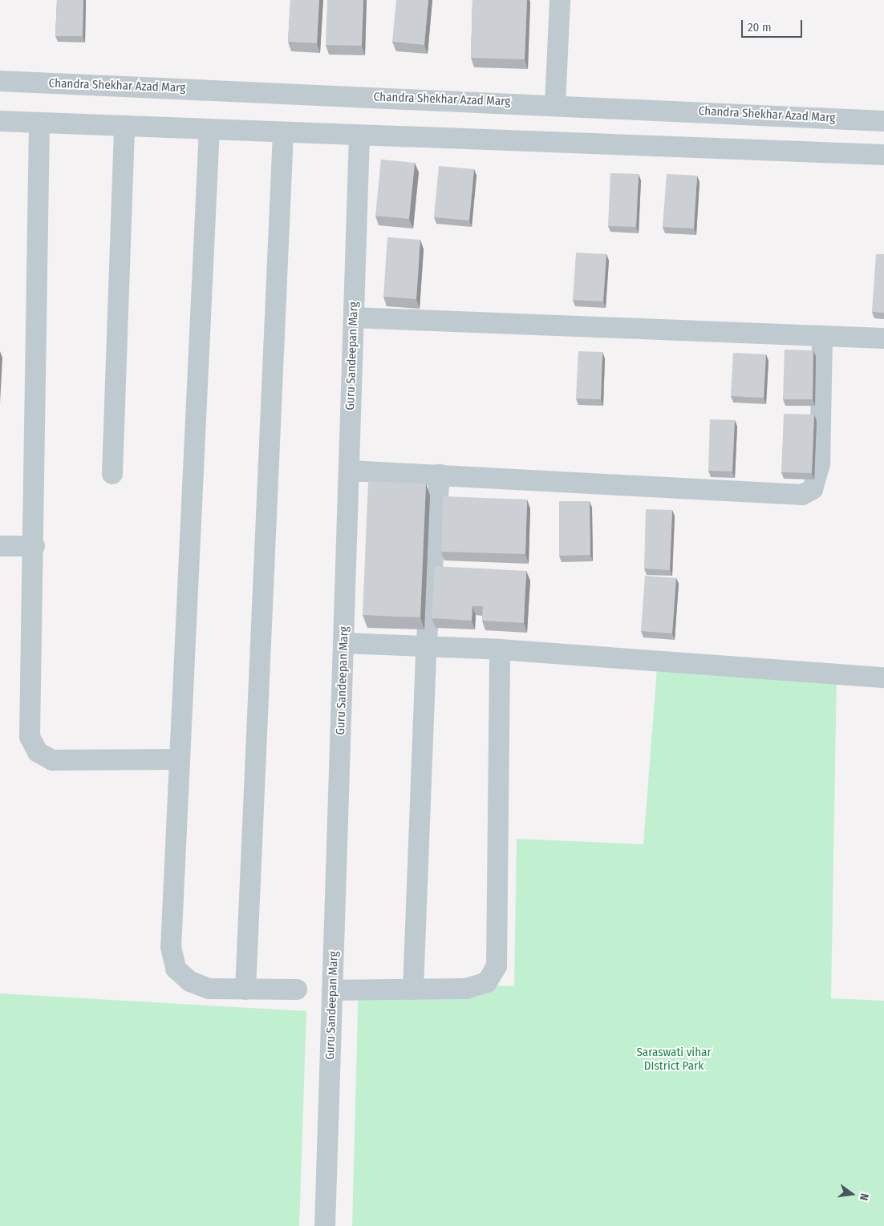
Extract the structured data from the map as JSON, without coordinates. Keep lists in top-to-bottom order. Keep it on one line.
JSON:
{"streets":{"street":["Chandra Shekhar Azad Marg","Guru Sandeepan Marg"]},"parks":["Saraswati vihar DIstrict Park"],"scale_bar":"20 m","north":"right"}
